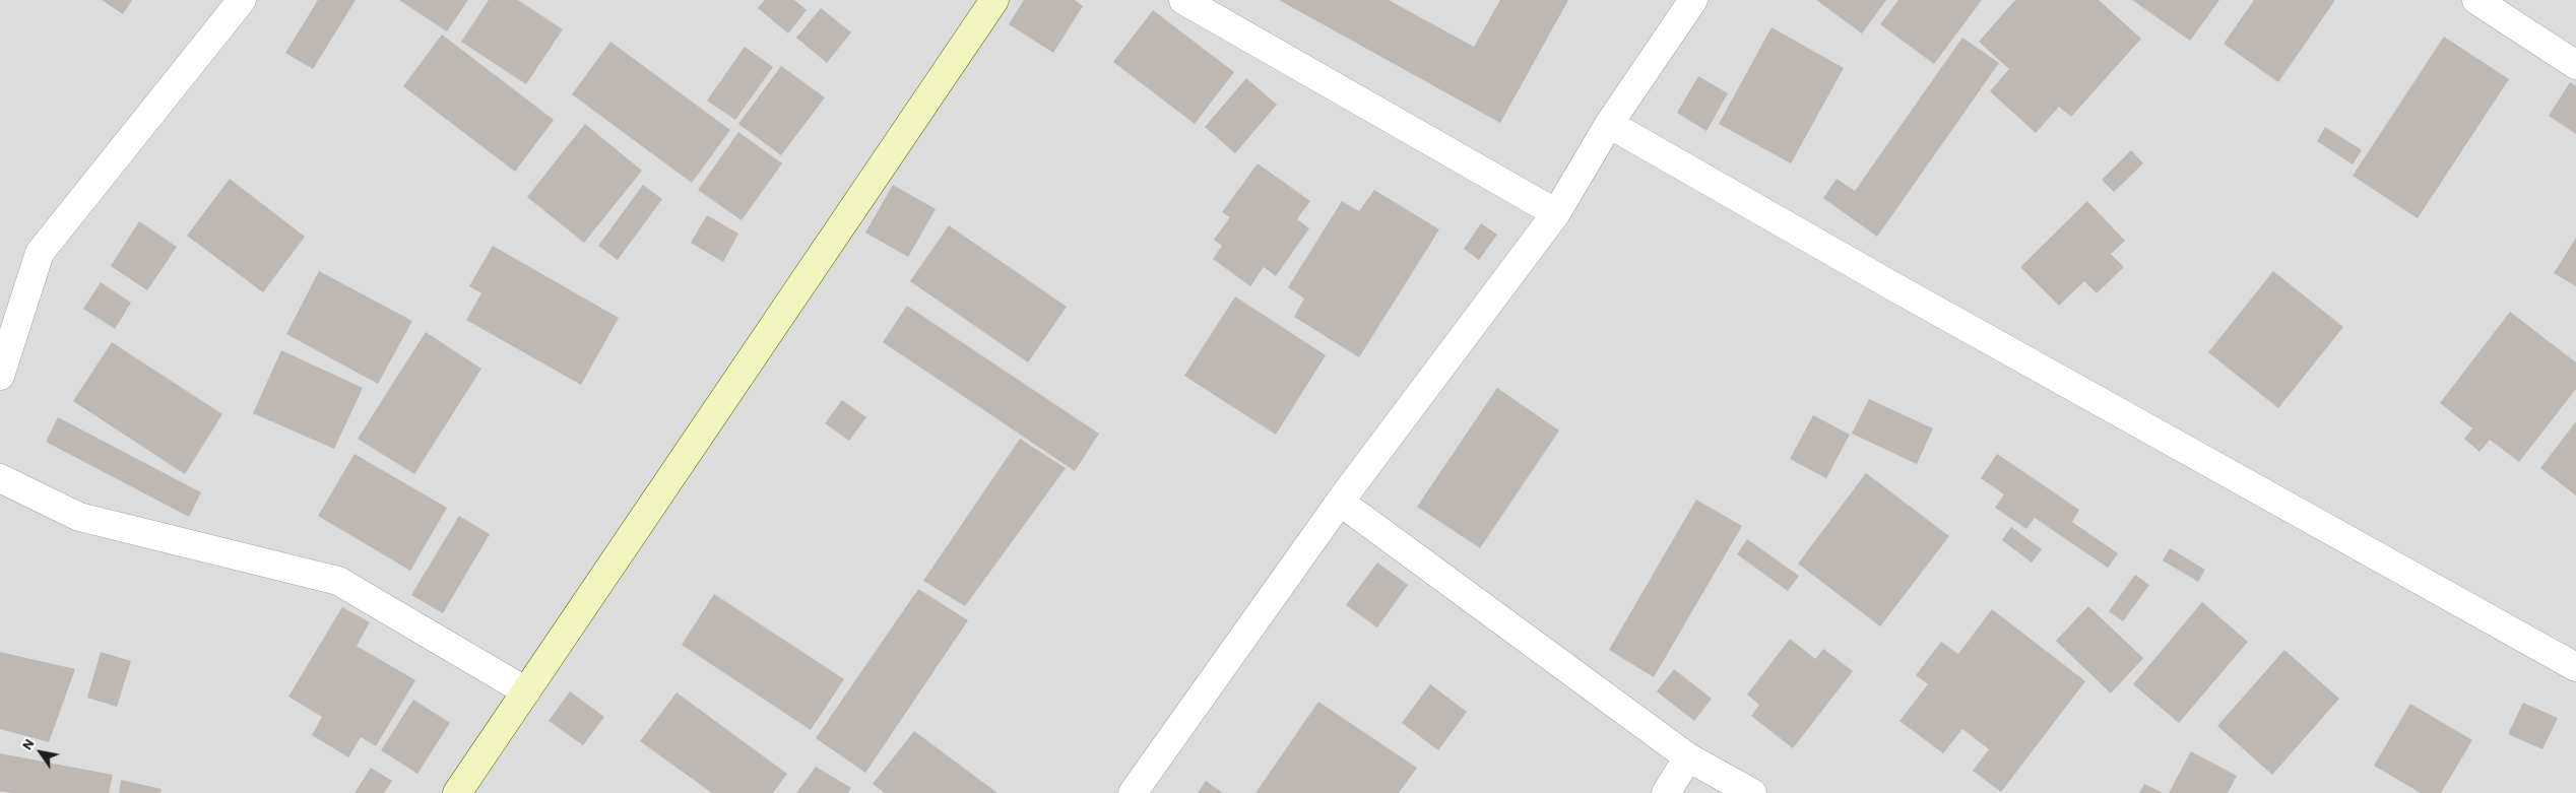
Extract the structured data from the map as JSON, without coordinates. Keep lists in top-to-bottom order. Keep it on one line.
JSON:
{"north":"top left"}
